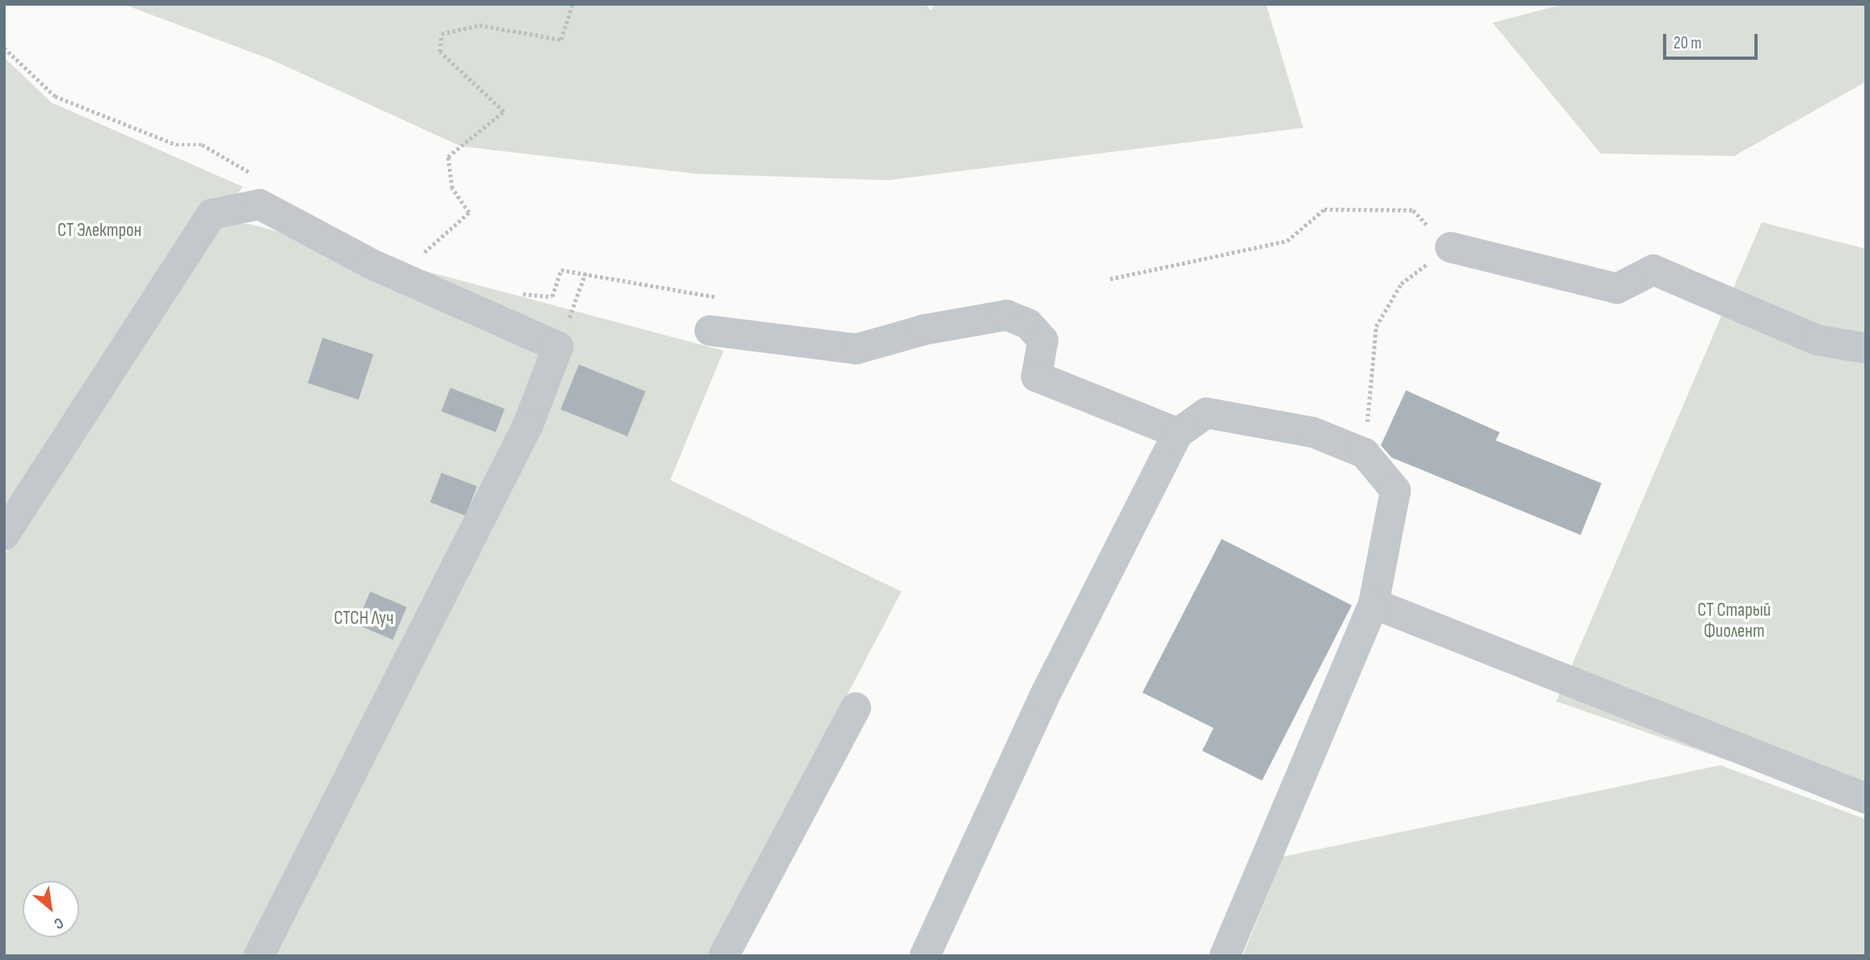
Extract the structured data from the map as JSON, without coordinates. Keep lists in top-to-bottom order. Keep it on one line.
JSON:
{"parks":["СТ Электрон","СТ Старый Фиолент","СТСН Луч"],"scale_bar":"20 m","north":"bottom right"}
